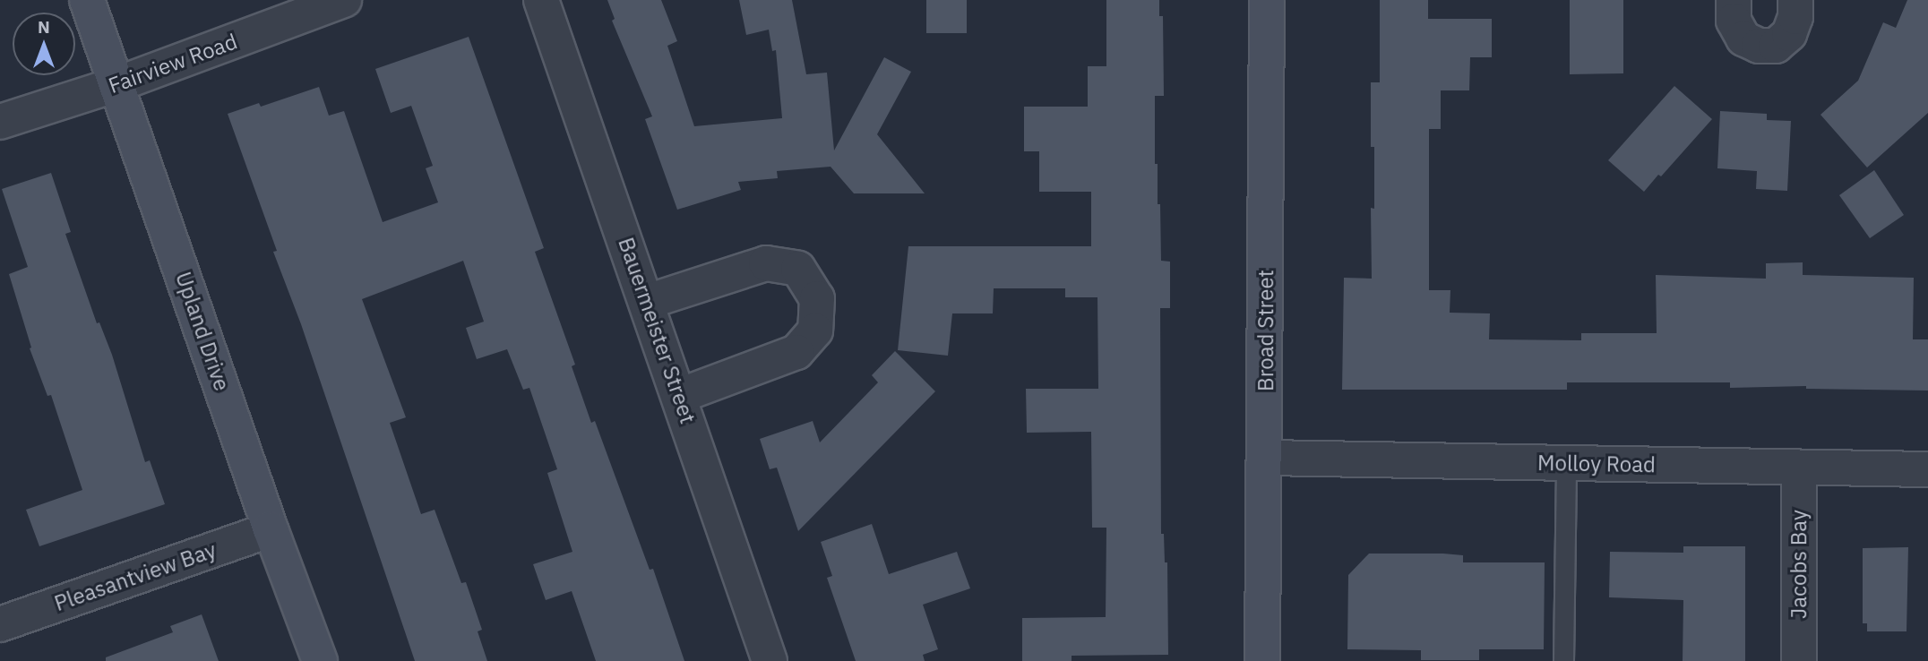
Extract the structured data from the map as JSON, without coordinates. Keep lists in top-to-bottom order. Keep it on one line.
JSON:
{"streets":{"street":["Fairview Road","Bauermeister Street","Broad Street","Upland Drive","Molloy Road","Jacobs Bay","Pleasantview Bay"]},"crossings":[["Fairview Road","Upland Drive"],["Broad Street","Molloy Road"],["Upland Drive","Pleasantview Bay"],["Molloy Road","Jacobs Bay"]],"north":"top"}
